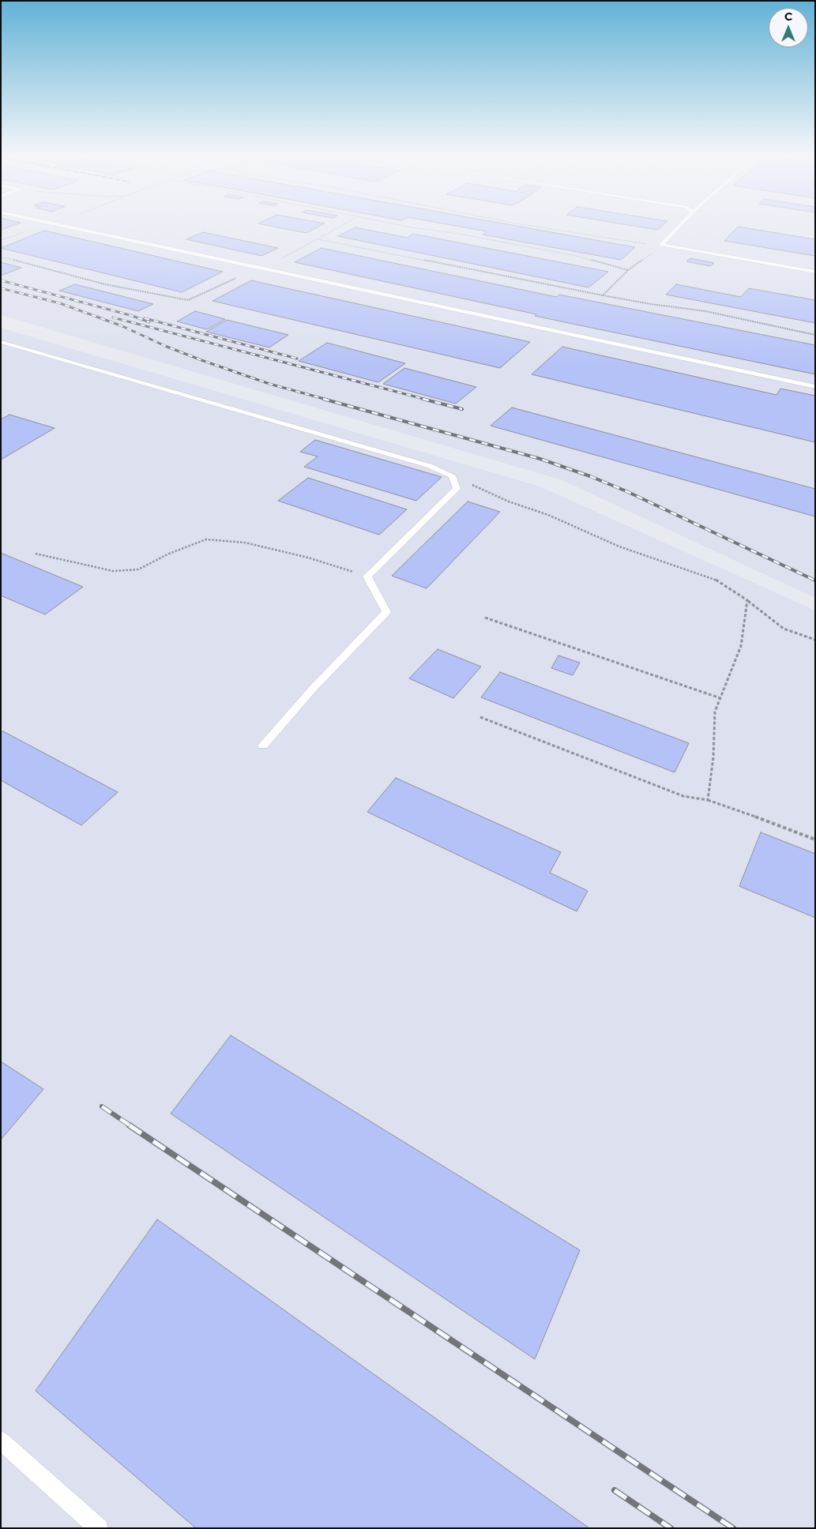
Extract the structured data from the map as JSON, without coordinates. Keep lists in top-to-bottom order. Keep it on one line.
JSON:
{"north":"top"}
